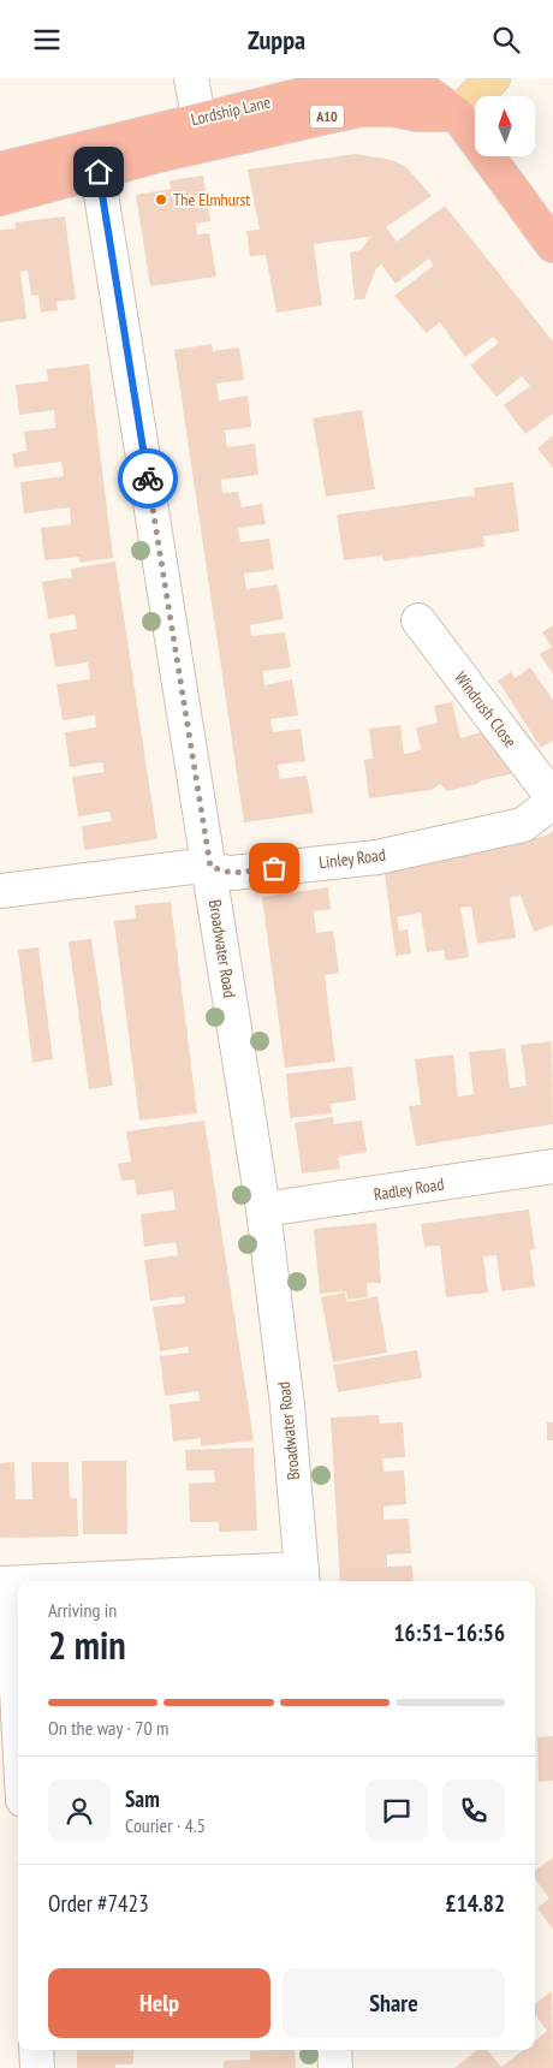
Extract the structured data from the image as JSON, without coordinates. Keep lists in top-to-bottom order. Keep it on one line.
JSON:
{"streets":{"highway":["Lordship Lane","A10"],"street":["Windrush Close","Linley Road","Broadwater Road","Radley Road"]},"crossings":[["Lordship Lane","A10"],["Lordship Lane","Broadwater Road"],["Windrush Close","Linley Road"],["Linley Road","Broadwater Road"],["Broadwater Road","Radley Road"]],"places":["The Elmhurst"],"north":"top","page":{"header":"Zuppa","heading":["2 min","Arriving in","16:51–16:56"],"panel":["Sam","Courier · 4.5","Order #7423","£14.82"],"bar":"On the way · 70 m","buttons":["Help","Share"]}}
